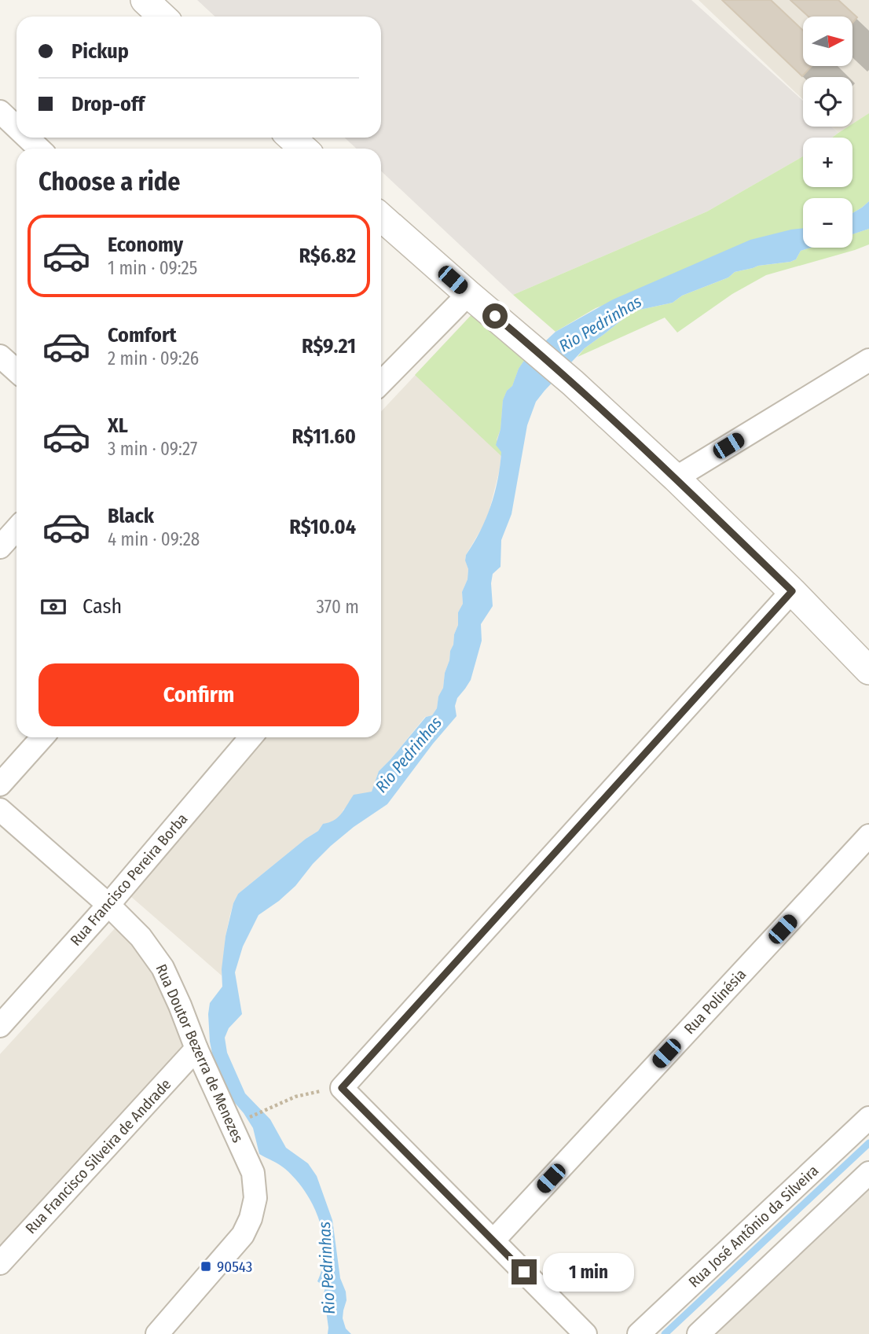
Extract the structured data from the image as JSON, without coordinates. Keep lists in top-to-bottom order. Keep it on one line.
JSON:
{"streets":{"street":["Rua Francisco Pereira Borba","Rua Polinésia","Rua Doutor Bezerra de Menezes","Rua Francisco Silveira de Andrade","Rua José Antônio da Silveira"]},"crossings":[["Rua Francisco Pereira Borba","Rua Doutor Bezerra de Menezes"],["Rua Doutor Bezerra de Menezes","Rua Francisco Silveira de Andrade"]],"water":["Rio Pedrinhas"],"places":{"transit":["90543"]},"north":"right","page":{"map_buttons":["+","−"],"banner":["Pickup","Drop-off"],"heading":"Choose a ride","list":[{"name":"Economy","note":"1 min · 09:25","value":"R$6.82"},{"name":"Comfort","note":"2 min · 09:26","value":"R$9.21"},{"name":"XL","note":"3 min · 09:27","value":"R$11.60"},{"name":"Black","note":"4 min · 09:28","value":"R$10.04"}],"pay":["Cash","370 m"],"buttons":"Confirm","bubble":"1 min"}}
